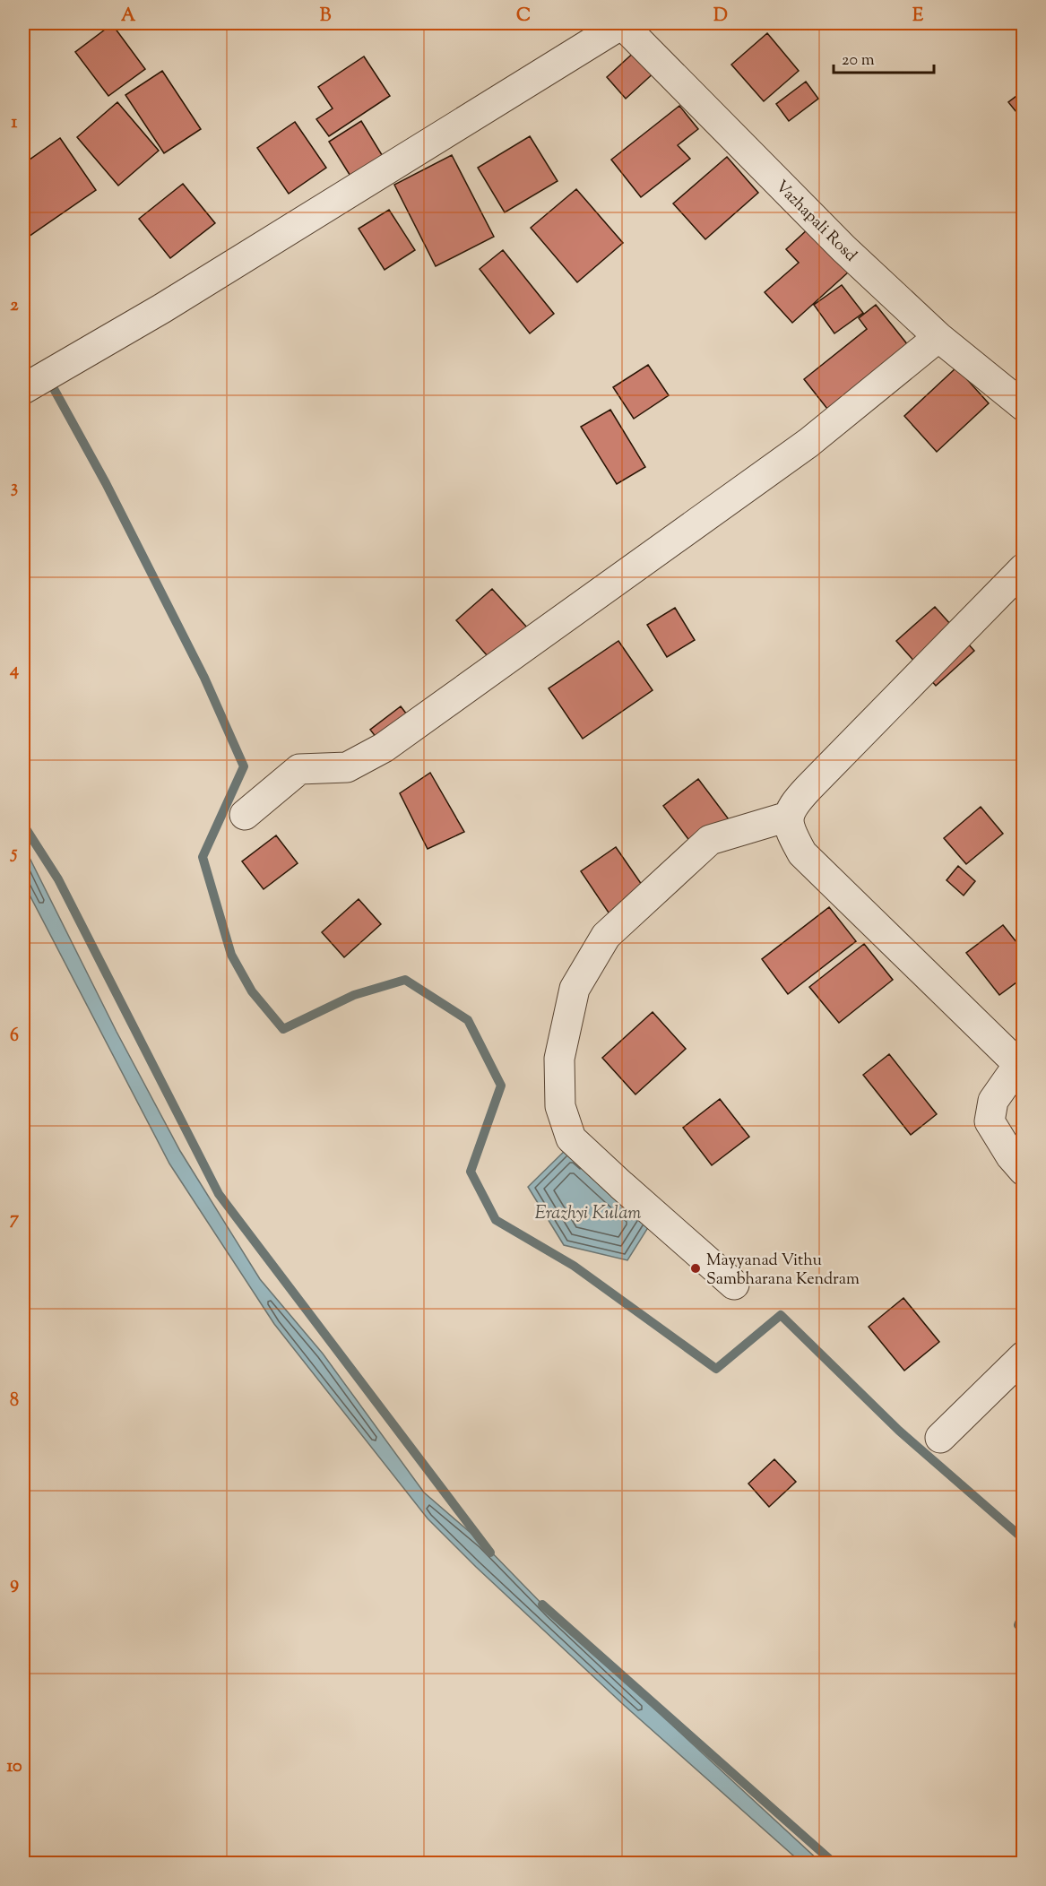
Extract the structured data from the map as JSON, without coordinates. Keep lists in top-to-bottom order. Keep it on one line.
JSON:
{"streets":{"street":["Vazhapali Rosd"]},"water":["Erazhyi Kulam"],"places":["Mayyanad Vithu Sambharana Kendram"],"scale_bar":"20 m","grid":{"columns":["A","B","C","D","E"],"rows":["1","2","3","4","5","6","7","8","9","10"]}}
